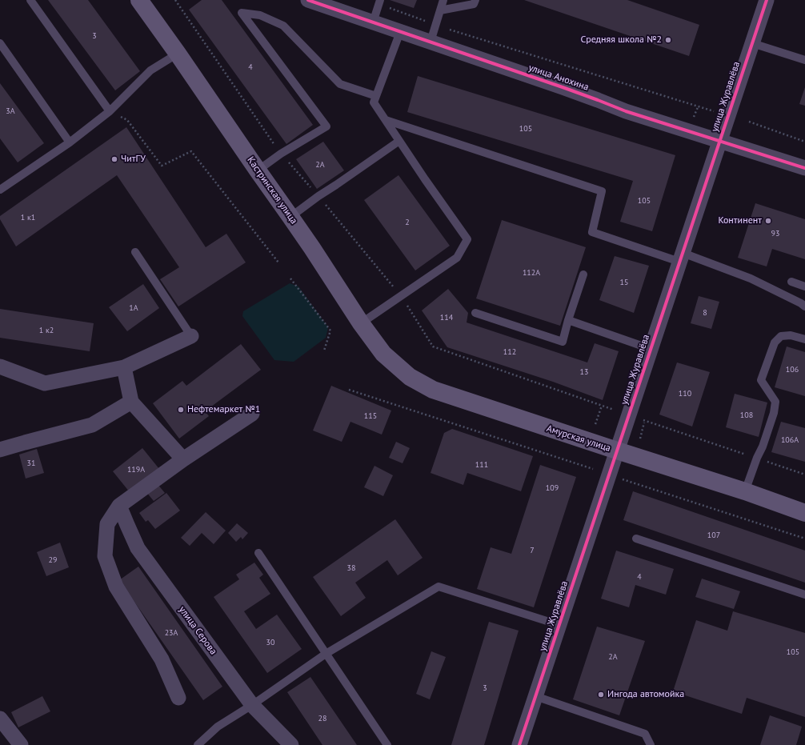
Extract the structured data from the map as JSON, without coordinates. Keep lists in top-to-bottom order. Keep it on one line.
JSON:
{"streets":{"main road":["Кастринская улица","Амурская улица"],"street":["улица Анохина","улица Журавлёва","улица Серова"]},"crossings":[["улица Анохина","улица Журавлёва"],["улица Журавлёва","Амурская улица"],["Кастринская улица","Амурская улица"]],"places":["Средняя школа №2","ЧитГУ","Континент","Нефтемаркет №1","Ингода автомойка"],"house_numbers":["3","4","3А","105","2А","105","1 к1","2","93","112А","15","1А","8","114","1 к2","112","106","13","110","108","115","106А","31","111","119А","109","107","7","29","38","4","23А","30","105","2А","3","28"]}
